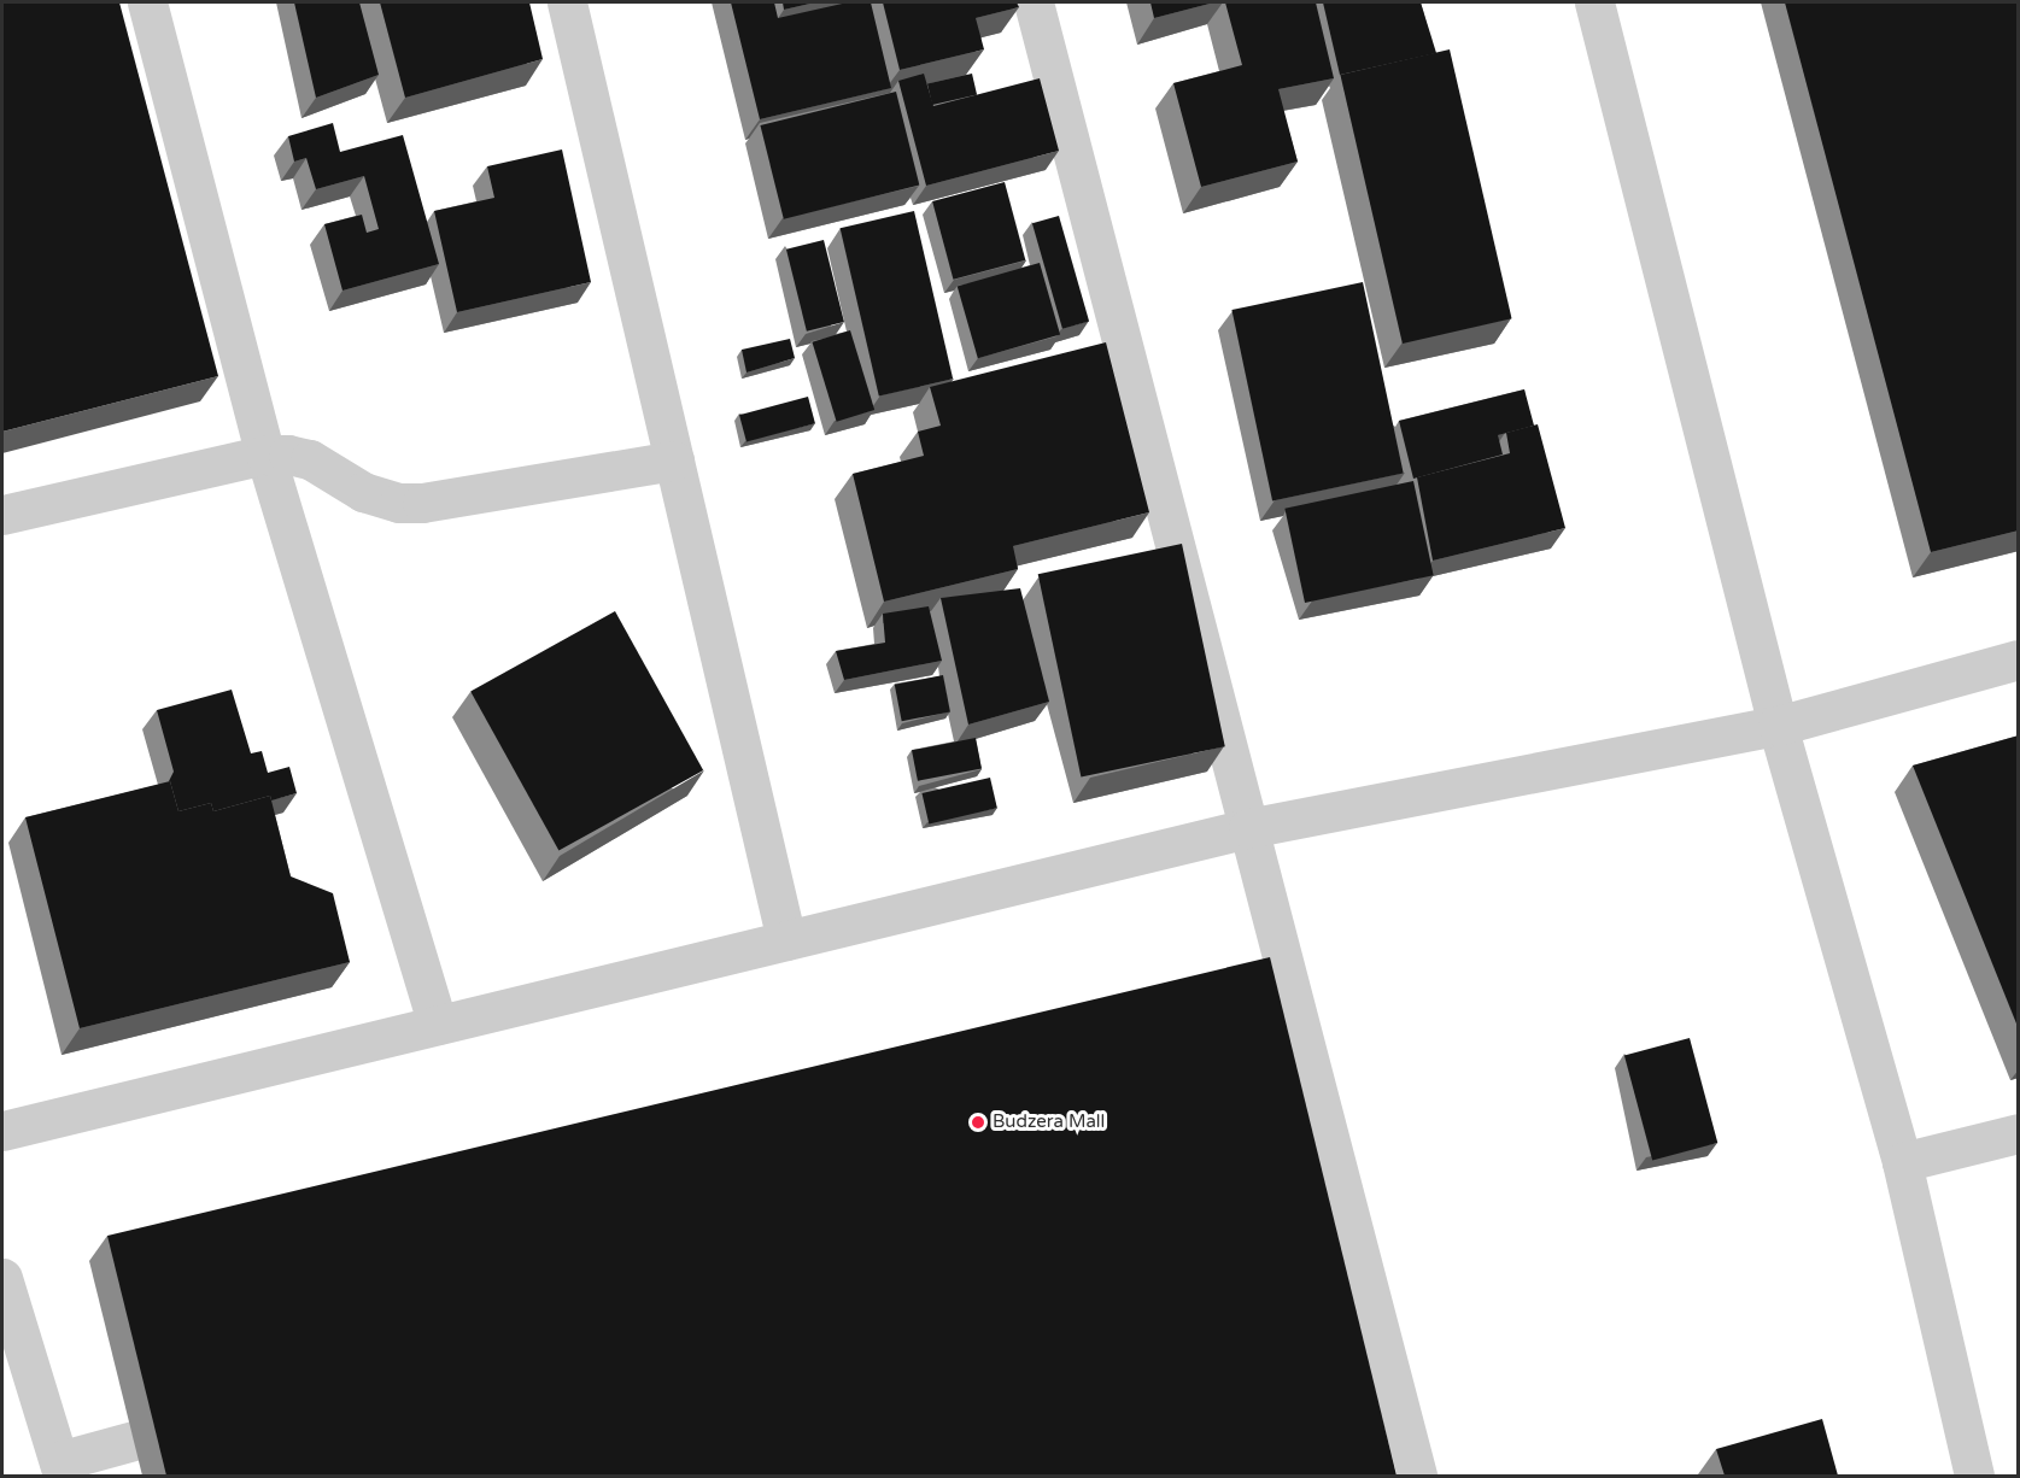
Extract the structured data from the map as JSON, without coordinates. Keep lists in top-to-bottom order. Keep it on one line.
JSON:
{"places":["Budzera Mall"]}
